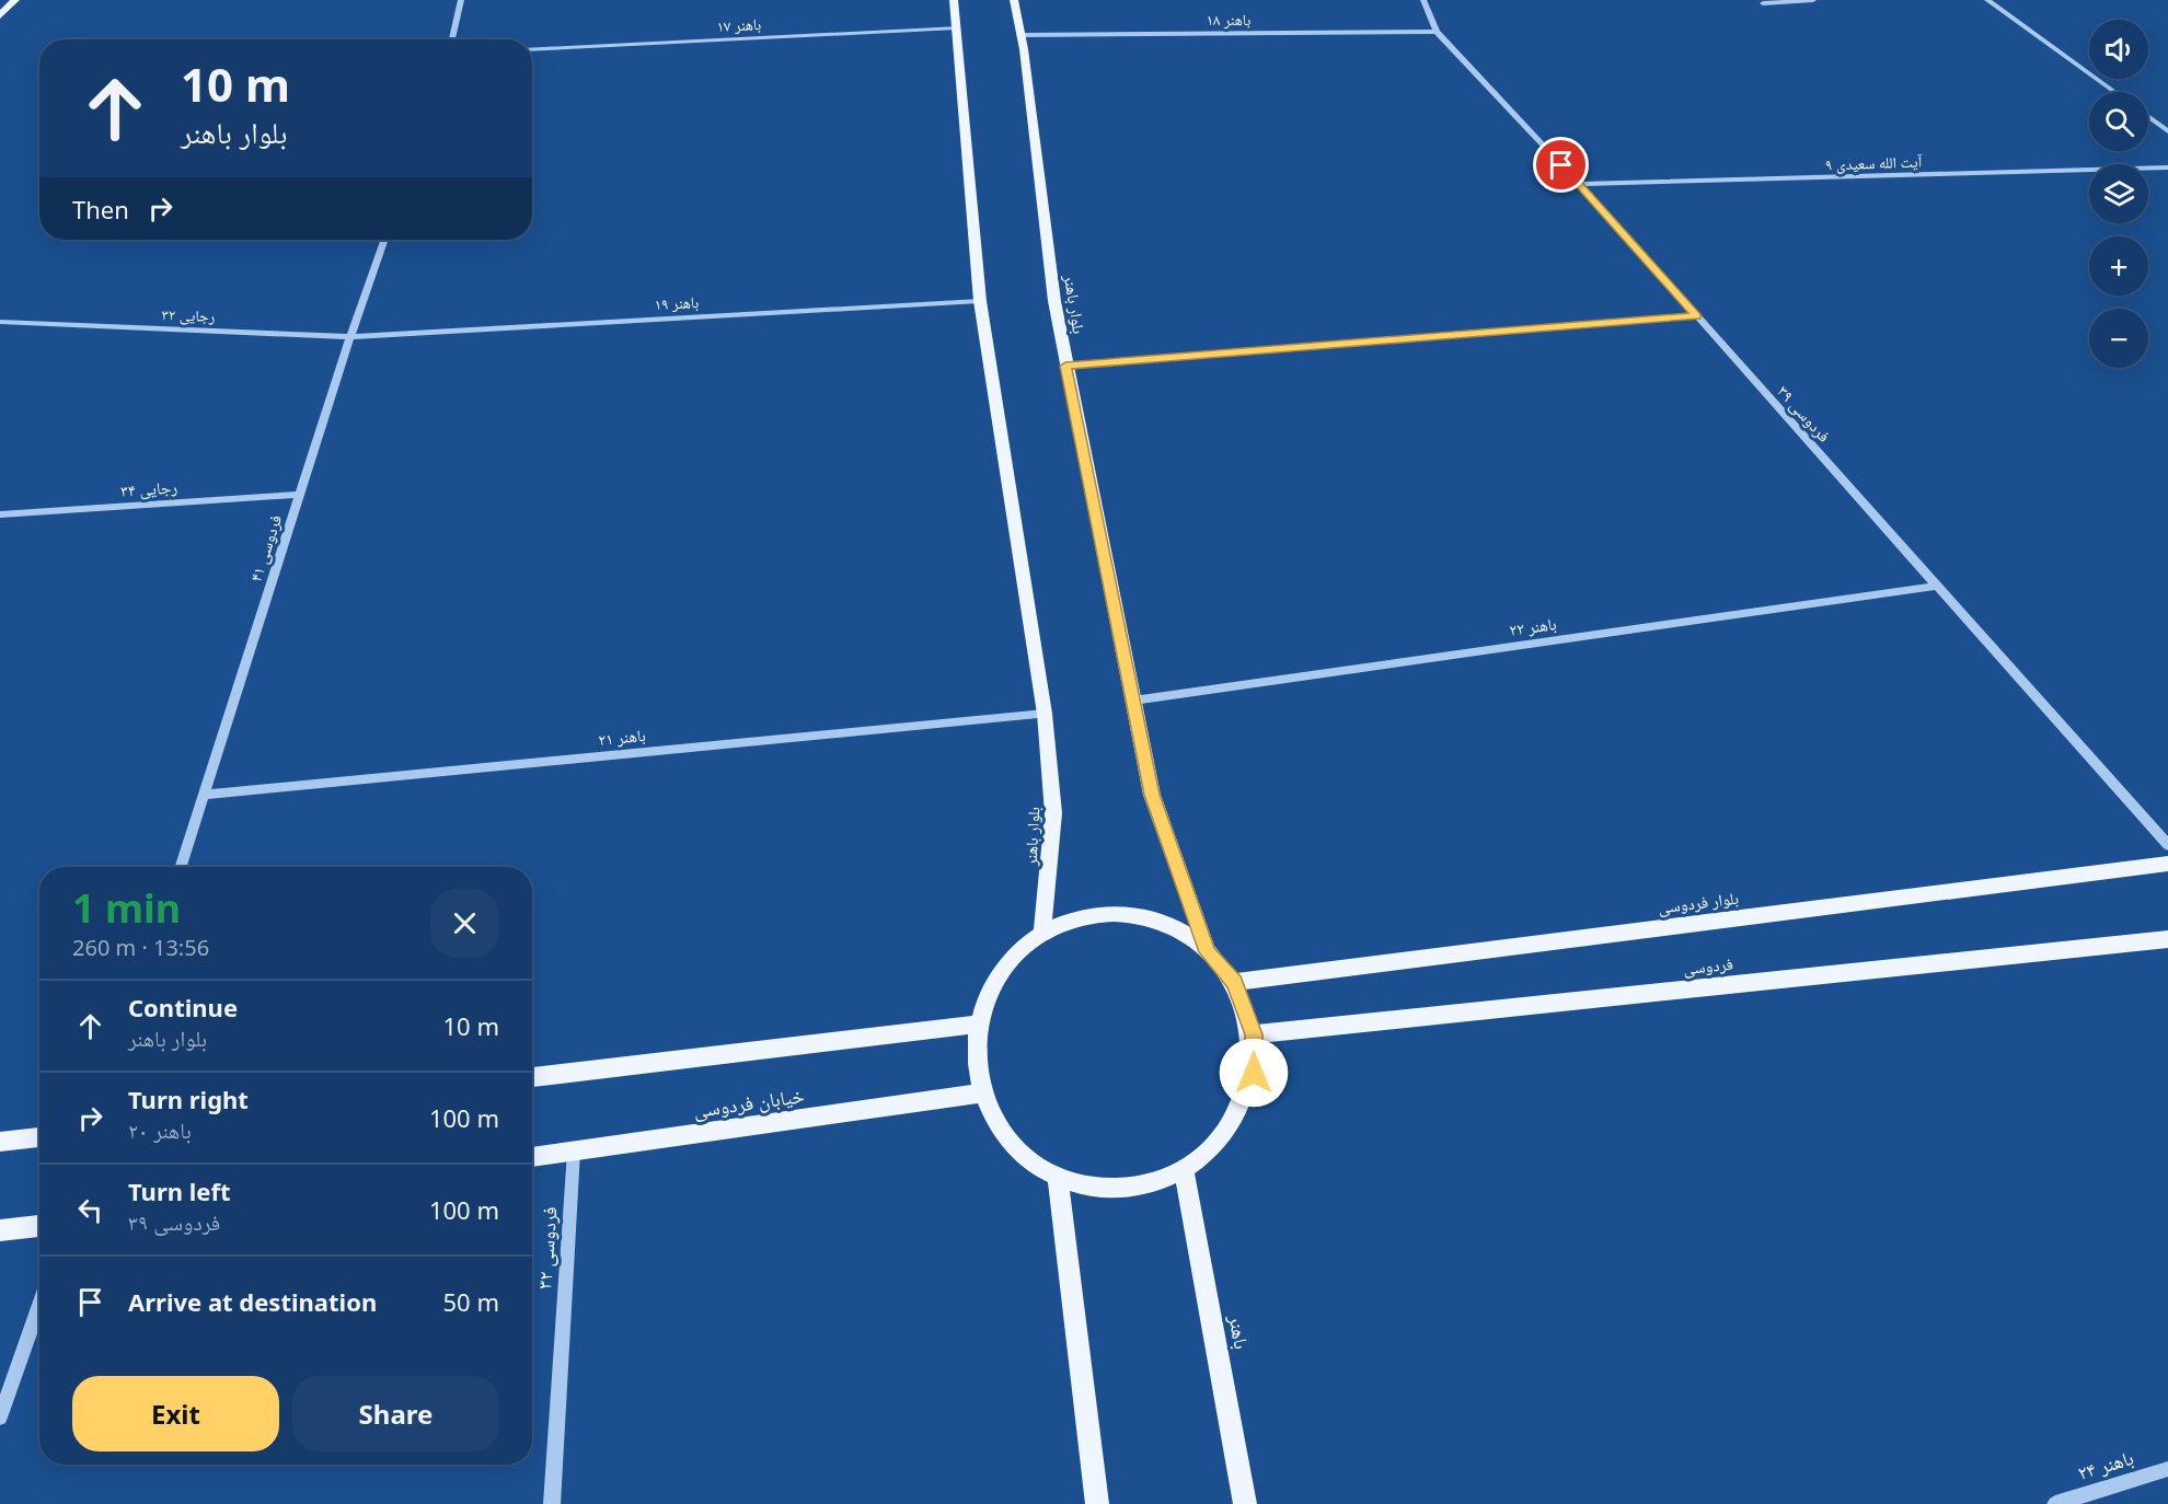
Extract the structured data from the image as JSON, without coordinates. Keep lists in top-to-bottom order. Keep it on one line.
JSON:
{"streets":{"main road":["بلوار باهنر","بلوار فردوسی","فردوسی","خیابان فردوسی","باهنر"],"street":["باهنر ۱۸","باهنر ۱۷","آیت الله سعیدی ۹","باهنر ۱۹","رجایی ۳۲","فردوسی ۳۹","رجایی ۳۴","فردوسی ۴۱","باهنر ۲۲","باهنر ۲۱","فردوسی ۳۲","باهنر ۲۴"]},"crossings":[["باهنر ۱۸","بلوار باهنر"],["باهنر ۱۸","فردوسی ۳۹"],["باهنر ۱۷","بلوار باهنر"],["آیت الله سعیدی ۹","فردوسی ۳۹"],["باهنر ۱۹","بلوار باهنر"],["باهنر ۱۹","رجایی ۳۲"],["بلوار باهنر","باهنر ۲۲"],["بلوار باهنر","باهنر ۲۱"],["رجایی ۳۲","فردوسی ۴۱"],["فردوسی ۳۹","باهنر ۲۲"],["رجایی ۳۴","فردوسی ۴۱"],["فردوسی ۴۱","باهنر ۲۱"],["خیابان فردوسی","فردوسی ۳۲"]],"page":{"map_buttons":["+","−"],"turn":["10 m","بلوار باهنر"],"then":"Then","heading":["1 min","260 m · 13:56"],"list":[{"name":"Continue","note":"بلوار باهنر","value":"10 m"},{"name":"Turn right","note":"باهنر ۲۰","value":"100 m"},{"name":"Turn left","note":"فردوسی ۳۹","value":"100 m"},{"name":"Arrive at destination","value":"50 m"}],"buttons":["Exit","Share"]}}
